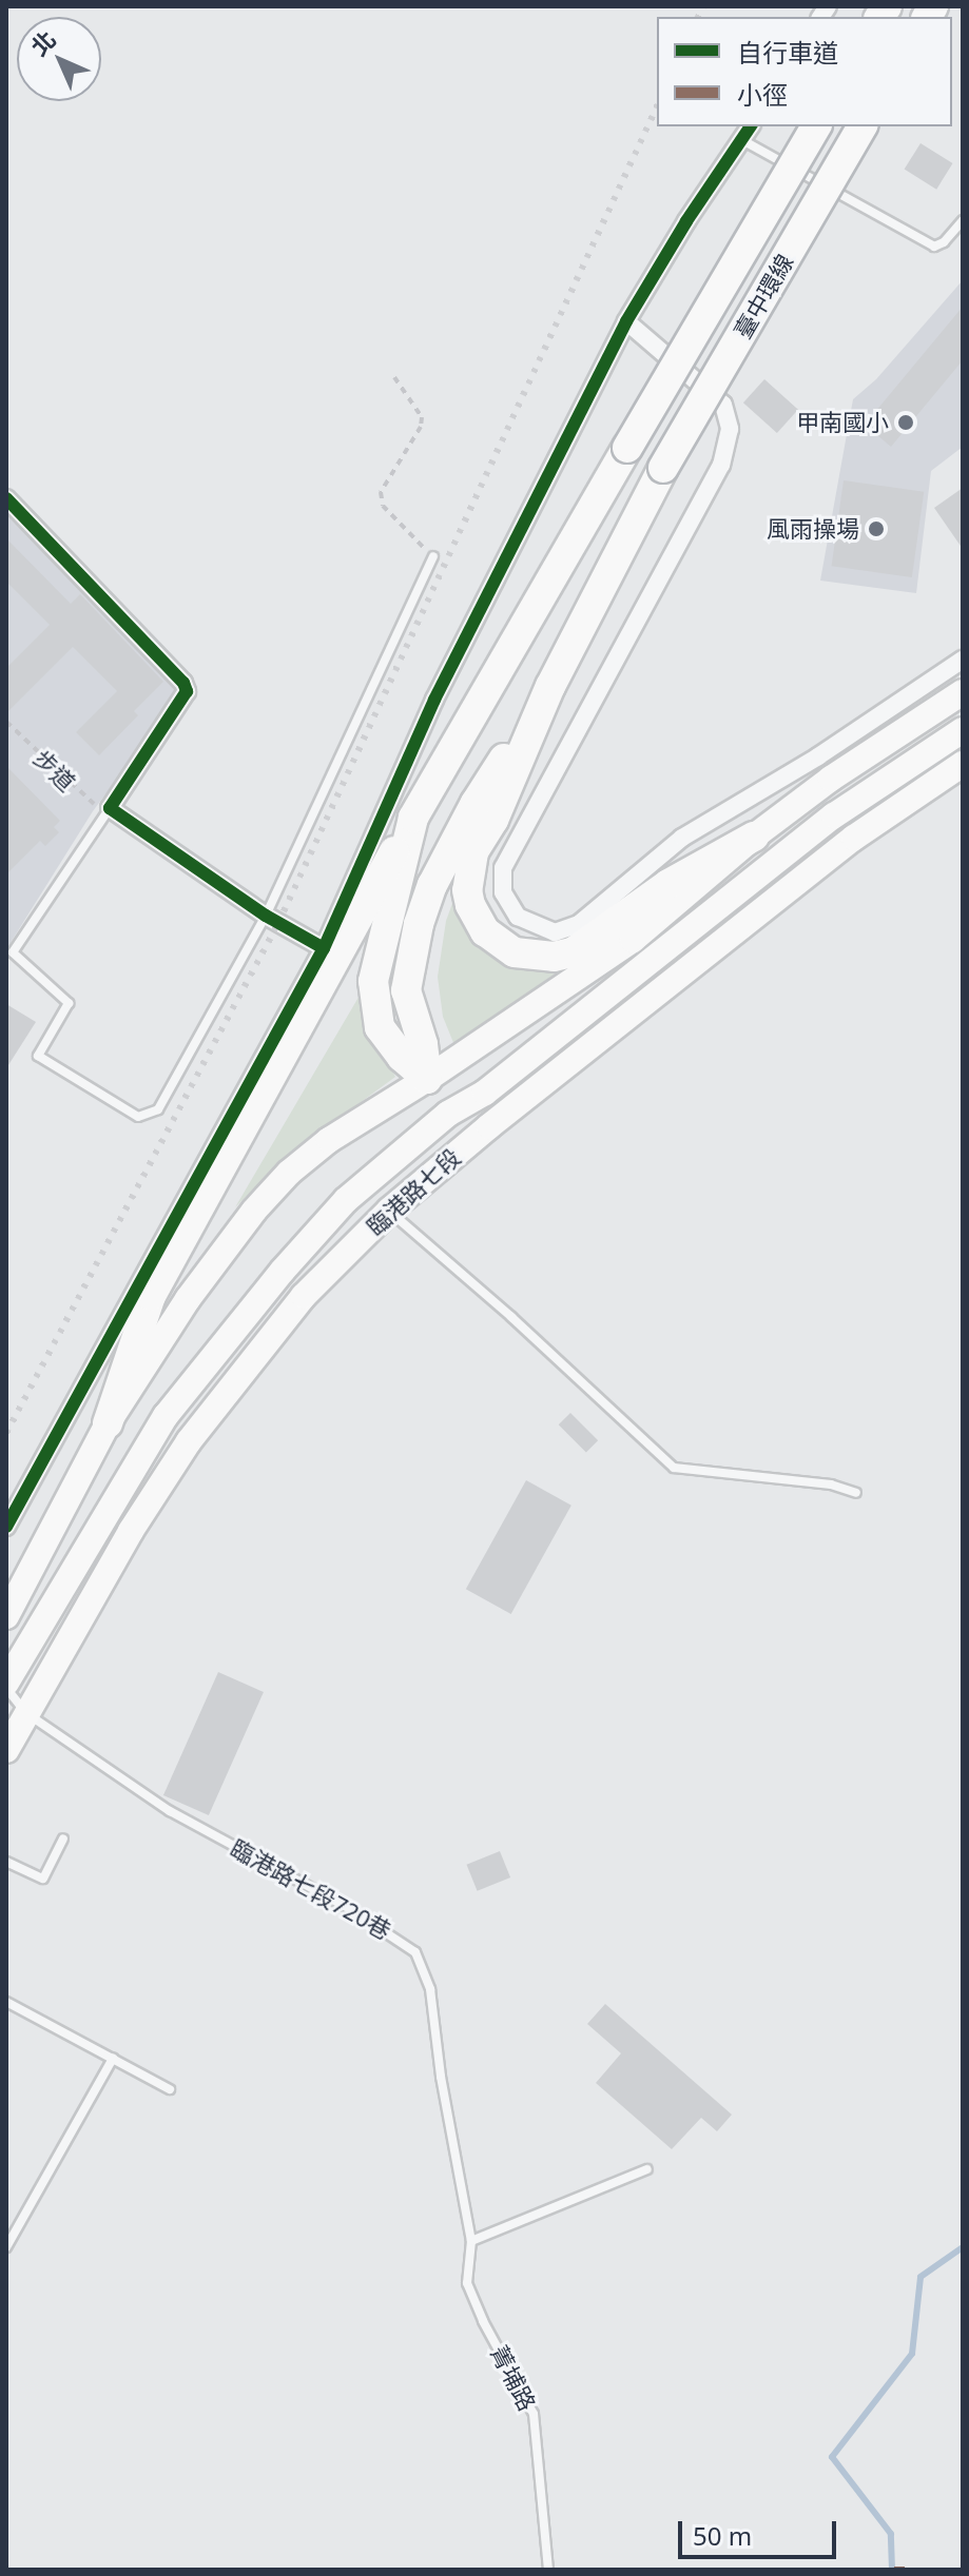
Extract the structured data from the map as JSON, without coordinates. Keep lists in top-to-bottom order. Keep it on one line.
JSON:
{"streets":{"highway":["臺中環線"],"main road":["臨港路七段"],"lane":["臨港路七段720巷","菁埔路"],"path":["步道"]},"crossings":[["臨港路七段","臨港路七段720巷"],["臨港路七段720巷","菁埔路"]],"places":["甲南國小","風雨操場"],"legend":["自行車道","小徑"],"scale_bar":"50 m","north":"top left"}
